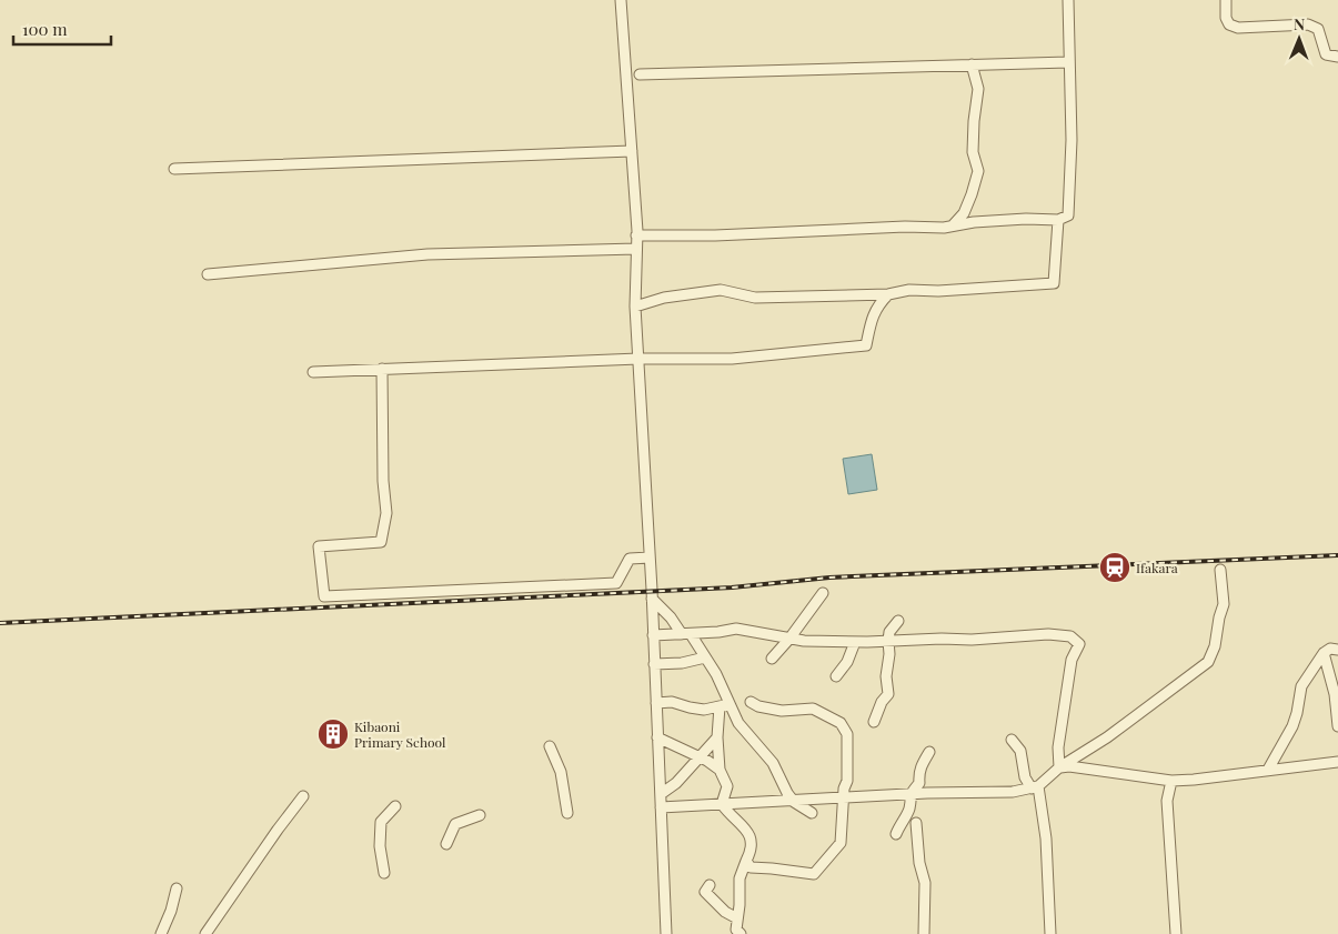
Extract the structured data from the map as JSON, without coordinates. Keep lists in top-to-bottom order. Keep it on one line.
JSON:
{"places":{"station":["Ifakara"],"building":["Kibaoni Primary School"]},"scale_bar":"100 m","north":"top"}
